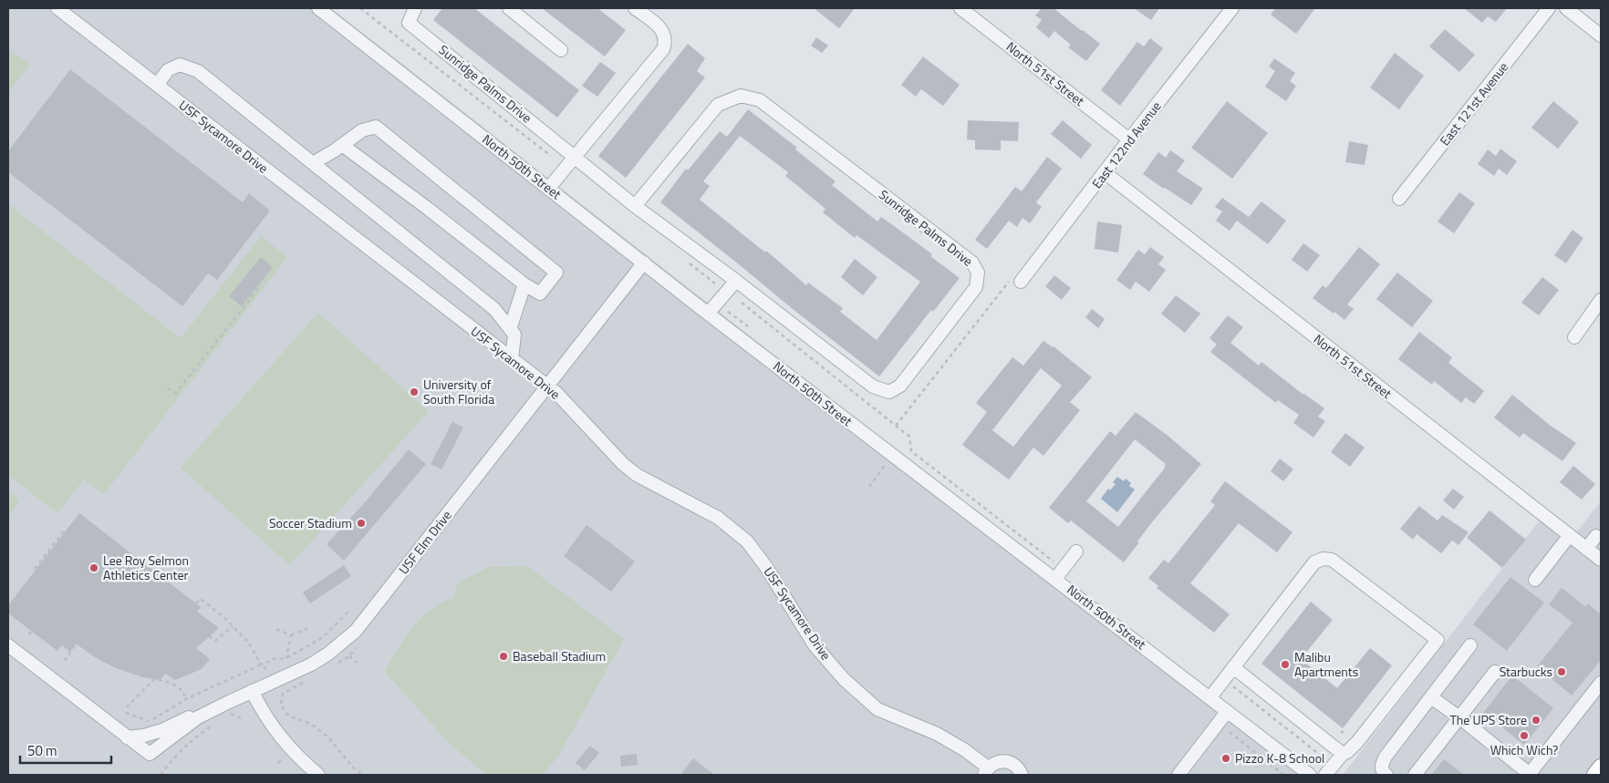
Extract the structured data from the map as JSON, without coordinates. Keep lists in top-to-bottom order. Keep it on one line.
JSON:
{"streets":{"street":["North 51st Street","Sunridge Palms Drive","East 121st Avenue","USF Sycamore Drive","East 122nd Avenue","North 50th Street","USF Elm Drive"]},"crossings":[["North 51st Street","East 122nd Avenue"],["USF Sycamore Drive","USF Elm Drive"],["North 50th Street","USF Elm Drive"]],"places":["University of South Florida","Soccer Stadium","Lee Roy Selmon Athletics Center","Baseball Stadium","Malibu Apartments","Starbucks","The UPS Store","Which Wich?","Pizzo K-8 School"],"scale_bar":"50 m"}
